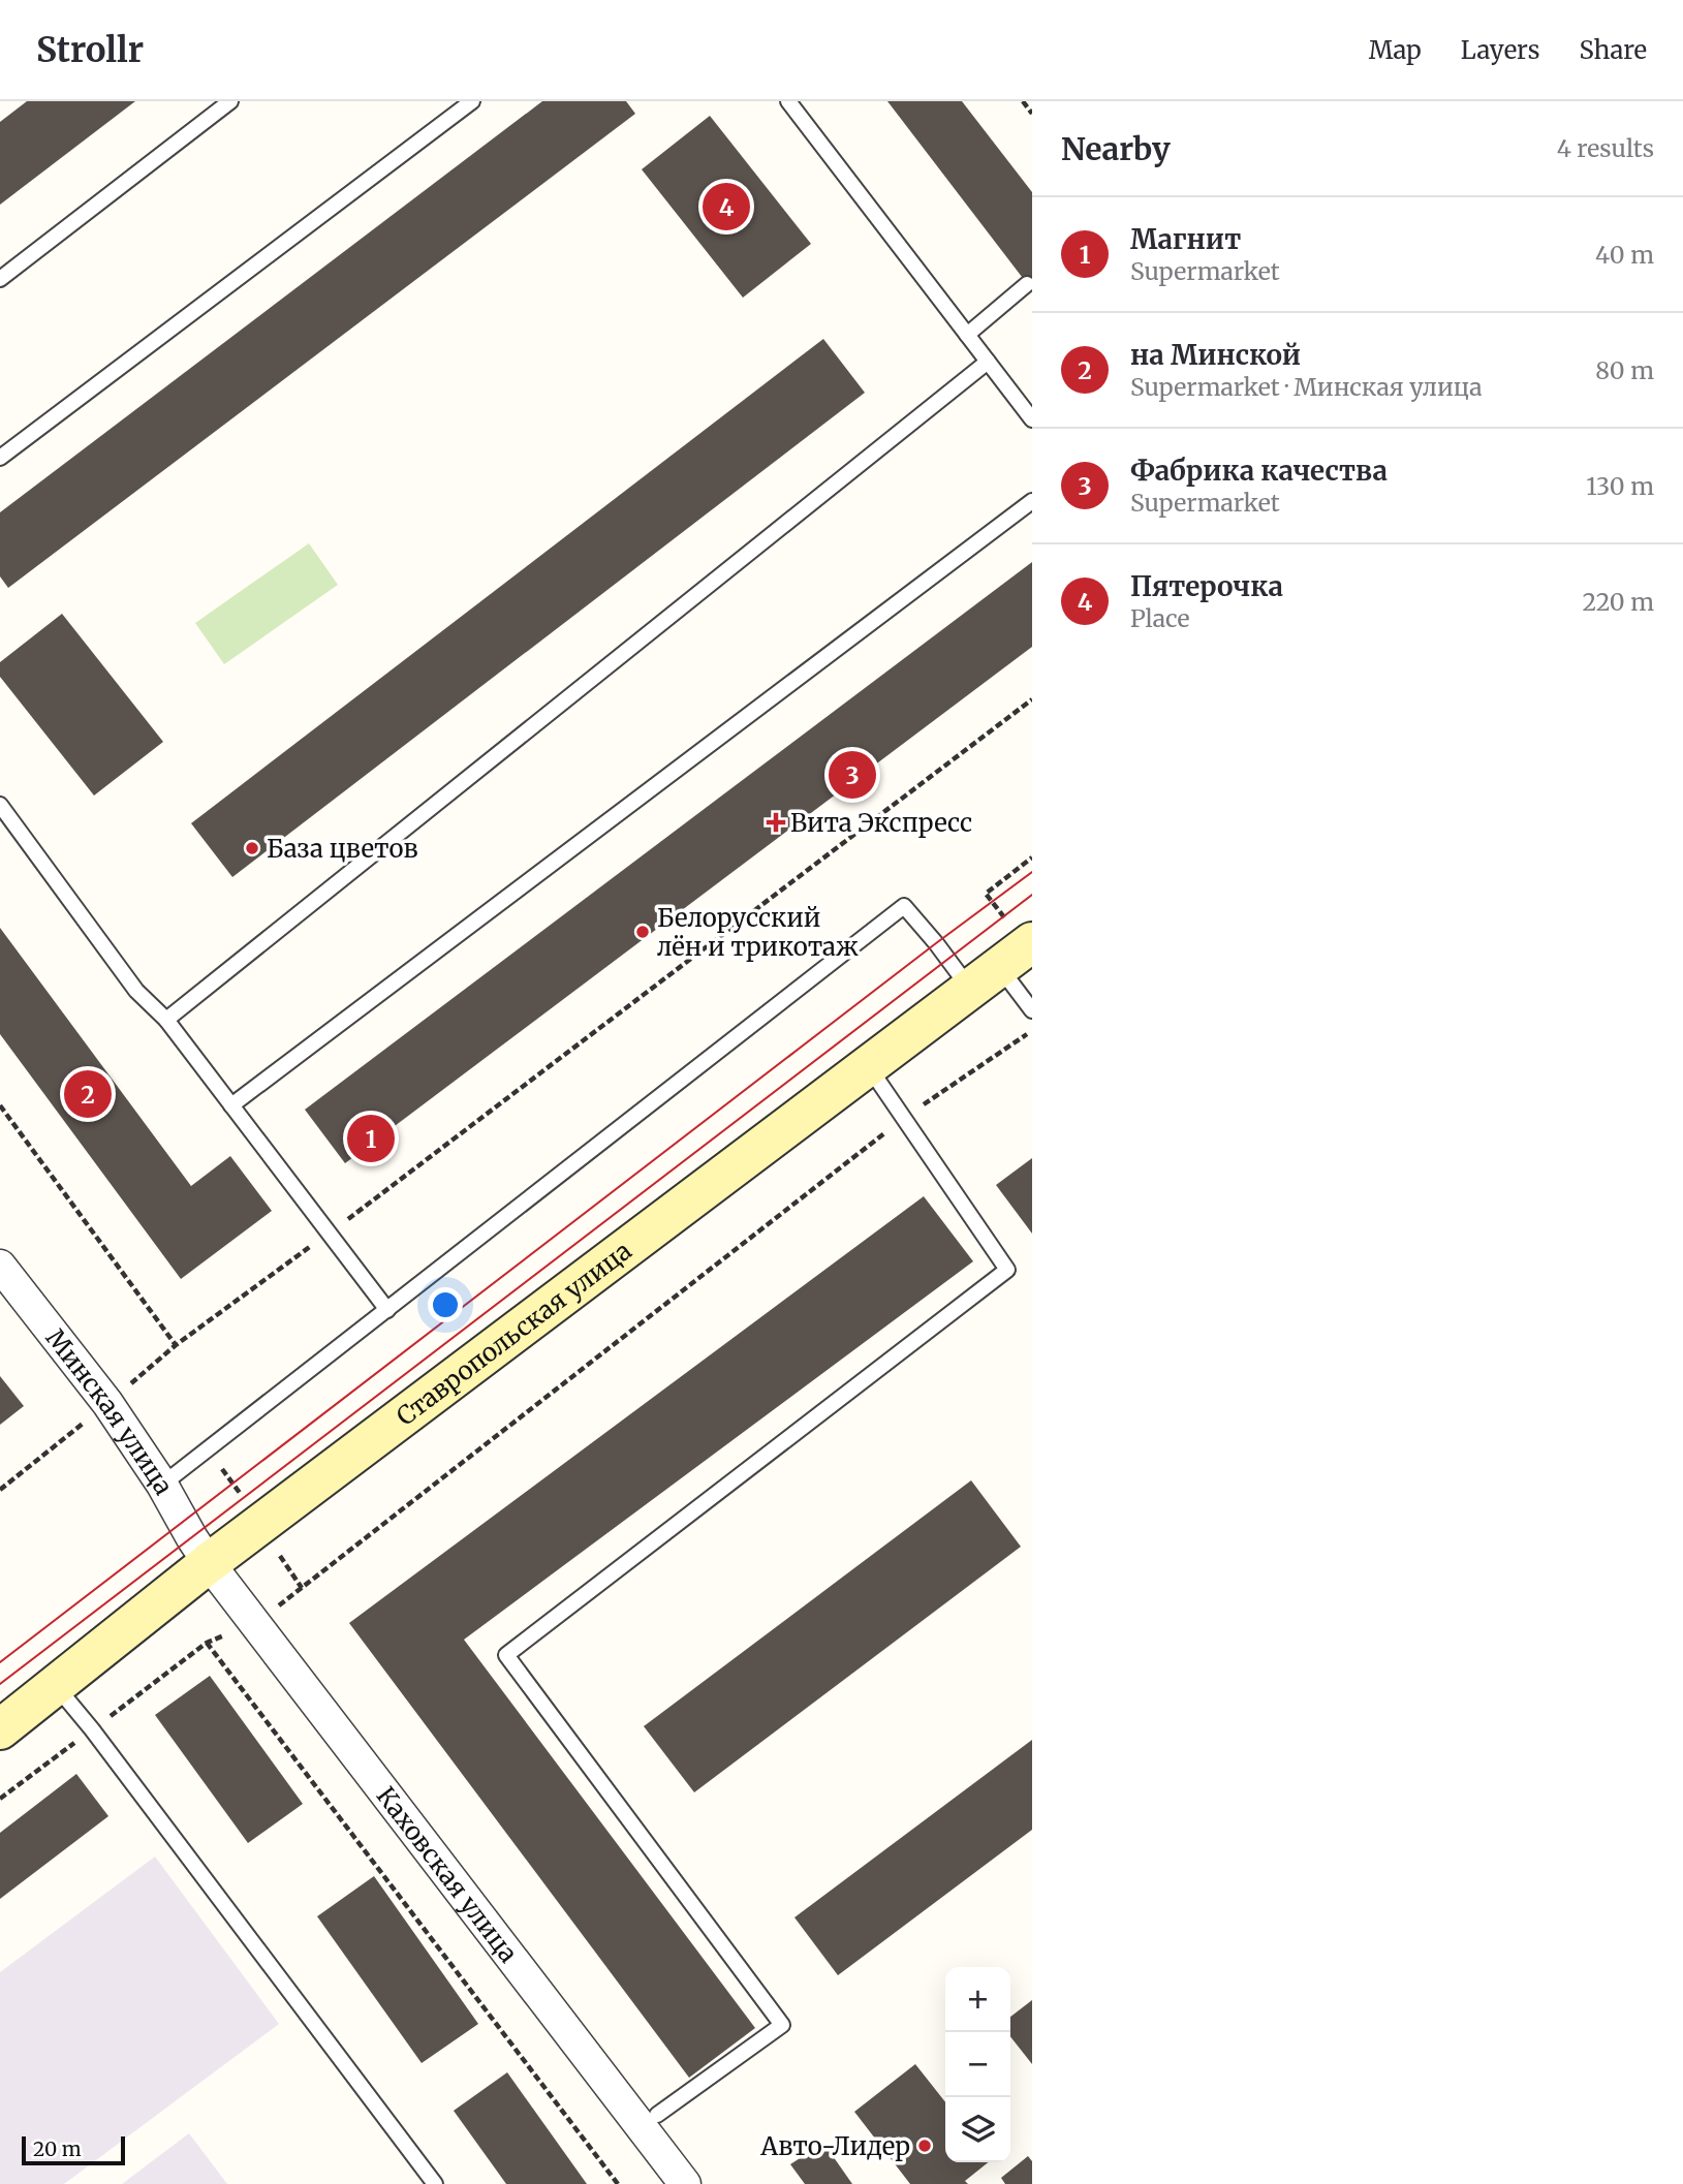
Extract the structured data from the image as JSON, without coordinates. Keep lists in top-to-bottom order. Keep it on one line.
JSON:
{"streets":{"street":["Ставропольская улица","Минская улица","Каховская улица"]},"crossings":[["Ставропольская улица","Минская улица"],["Ставропольская улица","Каховская улица"],["Минская улица","Каховская улица"]],"places":{"health":["Вита Экспресс"],"other":["База цветов","Белорусский лён и трикотаж","Авто-Лидер"]},"scale_bar":"20 m","page":{"header":"Strollr","nav":["Map","Layers","Share"],"heading":["Nearby","4 results"],"pins":["4","3","2","1"],"list":[{"mark":"1","name":"Магнит","note":"Supermarket","value":"40 m"},{"mark":"2","name":"на Минской","note":"Supermarket · Минская улица","value":"80 m"},{"mark":"3","name":"Фабрика качества","note":"Supermarket","value":"130 m"},{"mark":"4","name":"Пятерочка","note":"Place","value":"220 m"}],"map_buttons":["+","−"],"scale":"20 m"}}
